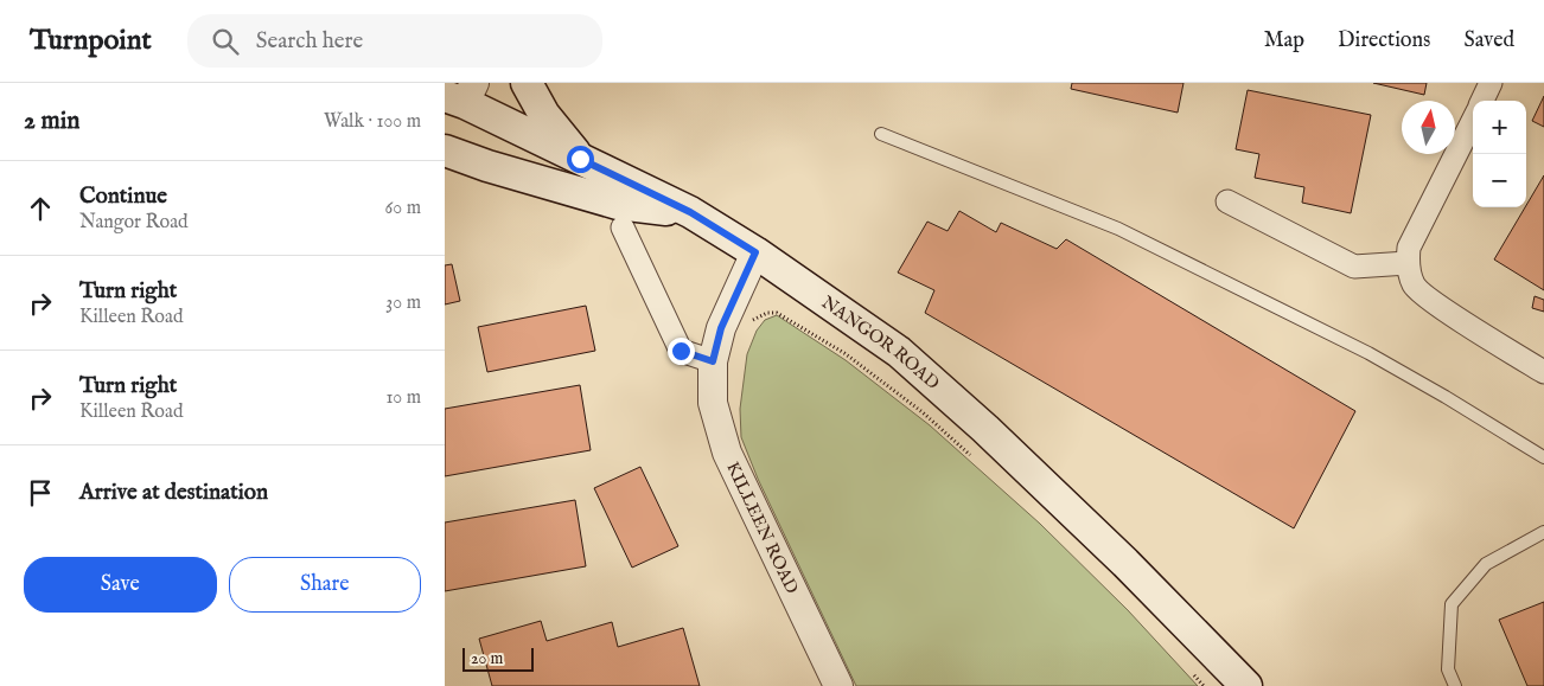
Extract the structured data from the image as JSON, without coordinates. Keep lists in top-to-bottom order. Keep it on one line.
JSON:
{"streets":{"main road":["NANGOR ROAD"],"street":["KILLEEN ROAD"]},"crossings":[["NANGOR ROAD","KILLEEN ROAD"]],"scale_bar":"20 m","north":"top","page":{"header":"Turnpoint","search":"Search here","nav":["Map","Directions","Saved"],"heading":["2 min","Walk · 100 m"],"map_buttons":["+","−"],"list":[["Continue","Nangor Road","60 m"],["Turn right","Killeen Road","30 m"],["Turn right","Killeen Road","10 m"],"Arrive at destination"],"buttons":["Save","Share"],"scale":"20 m"}}
